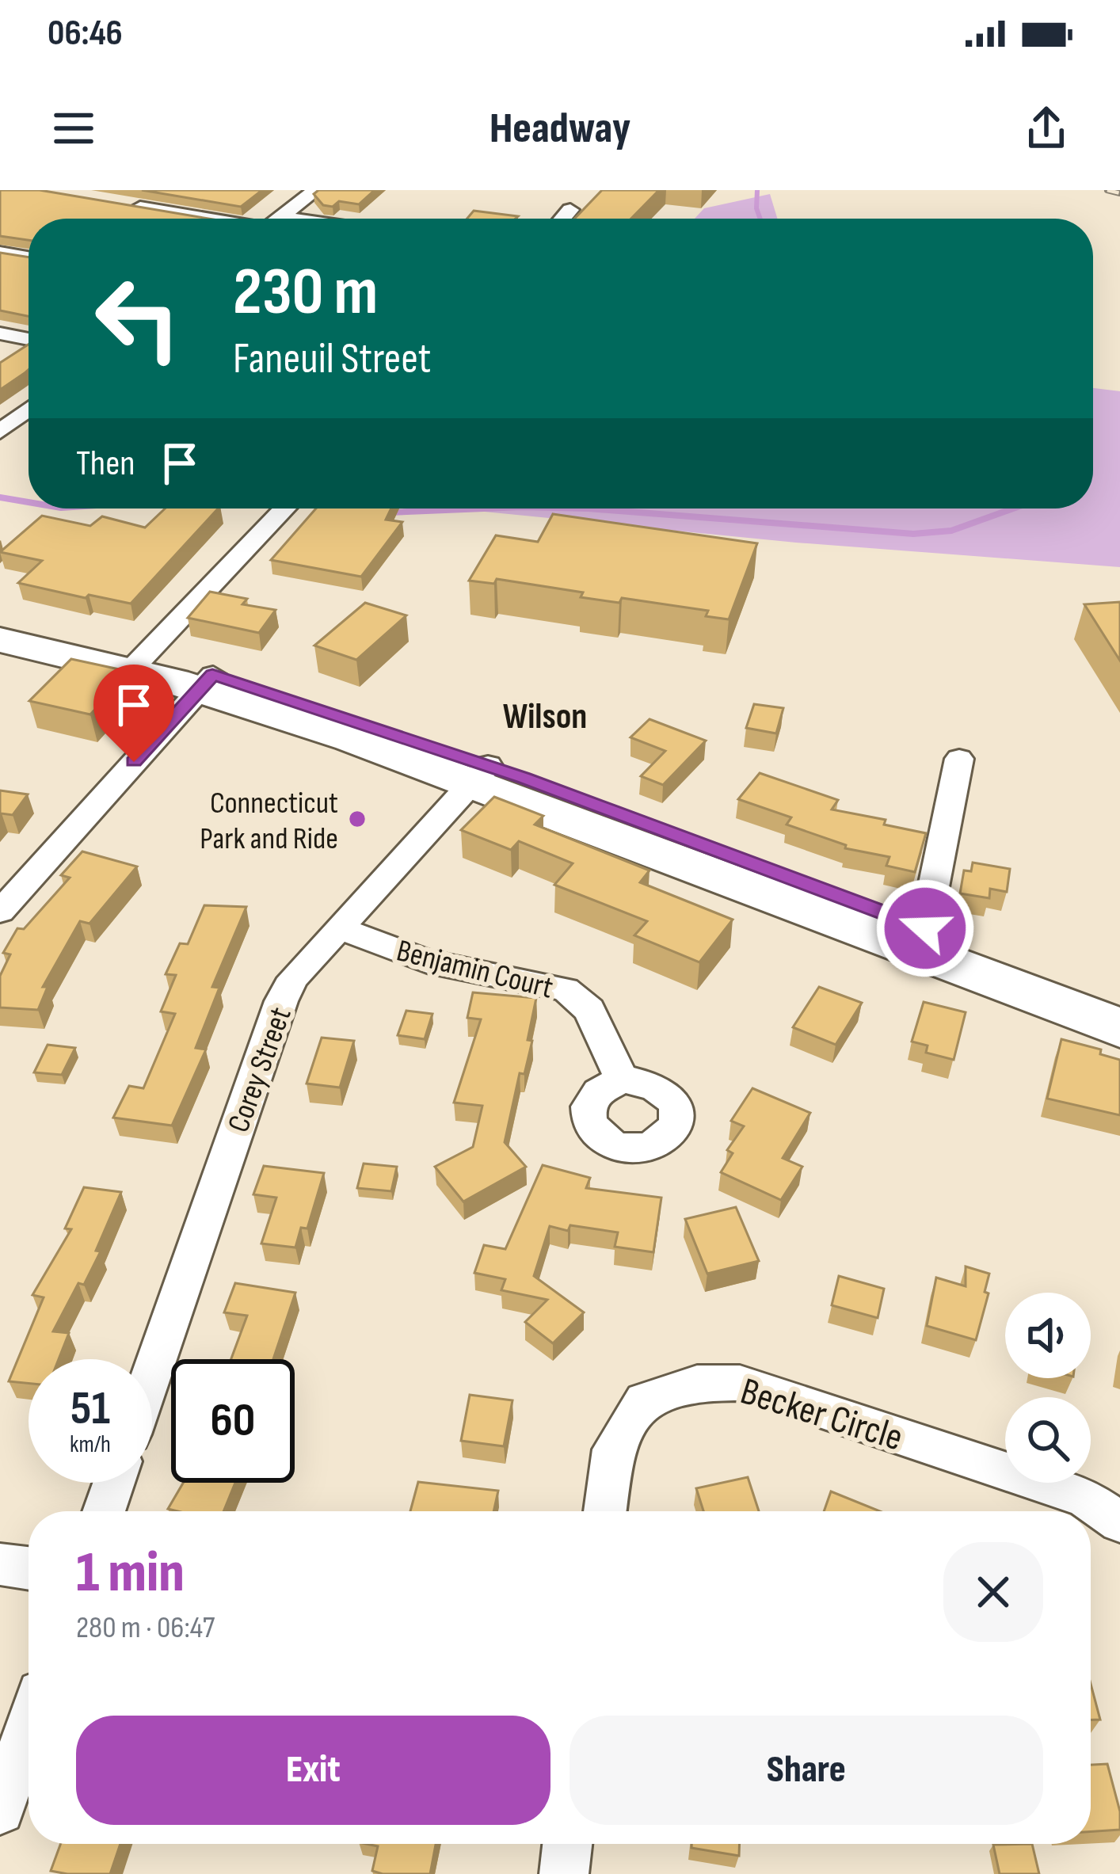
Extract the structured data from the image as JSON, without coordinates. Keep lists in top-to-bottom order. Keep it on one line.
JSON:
{"streets":{"street":["Benjamin Court","Corey Street","Becker Circle"]},"crossings":[["Benjamin Court","Corey Street"]],"districts":["Wilson"],"places":["Connecticut Park and Ride"],"page":{"status":"06:46","header":"Headway","turn":["230 m","Faneuil Street"],"then":"Then","speed":"51 km/h","limit":"60","heading":["1 min","280 m · 06:47"],"buttons":["Exit","Share"]}}
